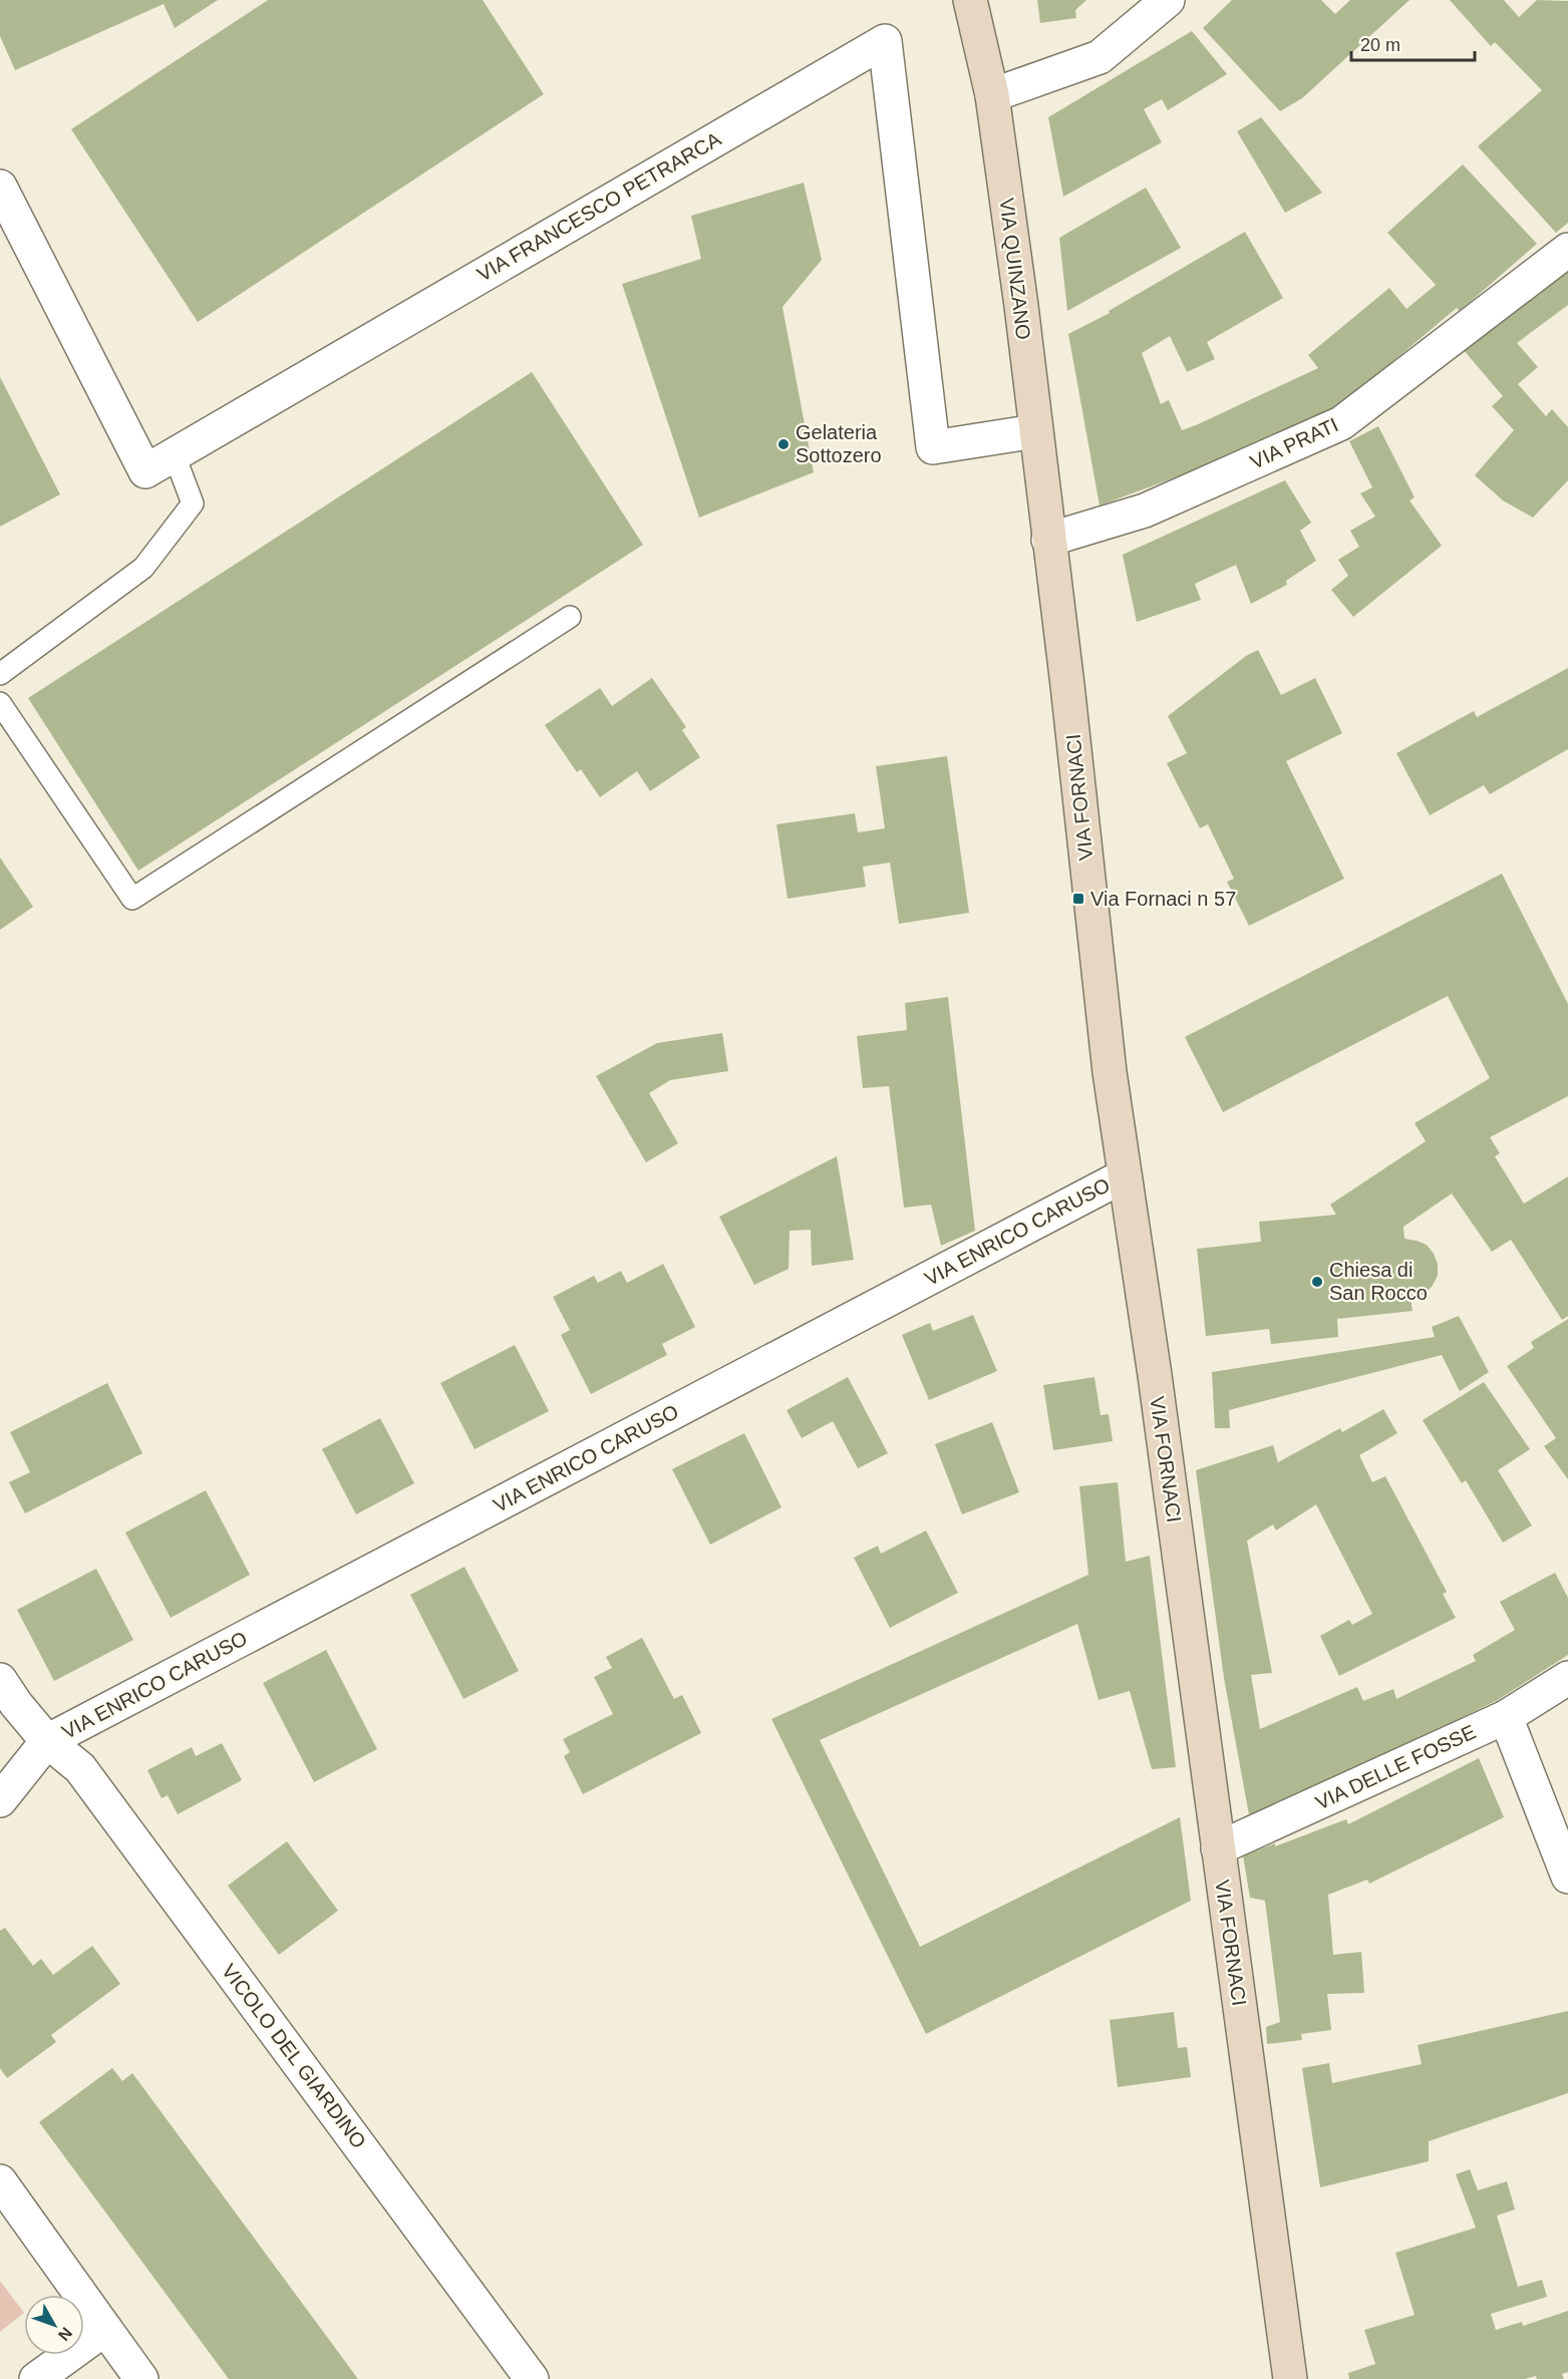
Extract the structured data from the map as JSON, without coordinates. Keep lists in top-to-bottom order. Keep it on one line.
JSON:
{"streets":{"street":["VIA FRANCESCO PETRARCA","VIA QUINZANO","VIA PRATI","VIA FORNACI","VIA ENRICO CARUSO","VIA DELLE FOSSE","VICOLO DEL GIARDINO"]},"crossings":[["VIA FRANCESCO PETRARCA","VIA QUINZANO"],["VIA QUINZANO","VIA PRATI"],["VIA QUINZANO","VIA FORNACI"],["VIA PRATI","VIA FORNACI"],["VIA FORNACI","VIA ENRICO CARUSO"],["VIA FORNACI","VIA DELLE FOSSE"],["VIA ENRICO CARUSO","VICOLO DEL GIARDINO"]],"places":{"other":["Gelateria Sottozero","Chiesa di San Rocco"],"transit":["Via Fornaci n 57"]},"scale_bar":"20 m","north":"bottom right"}
